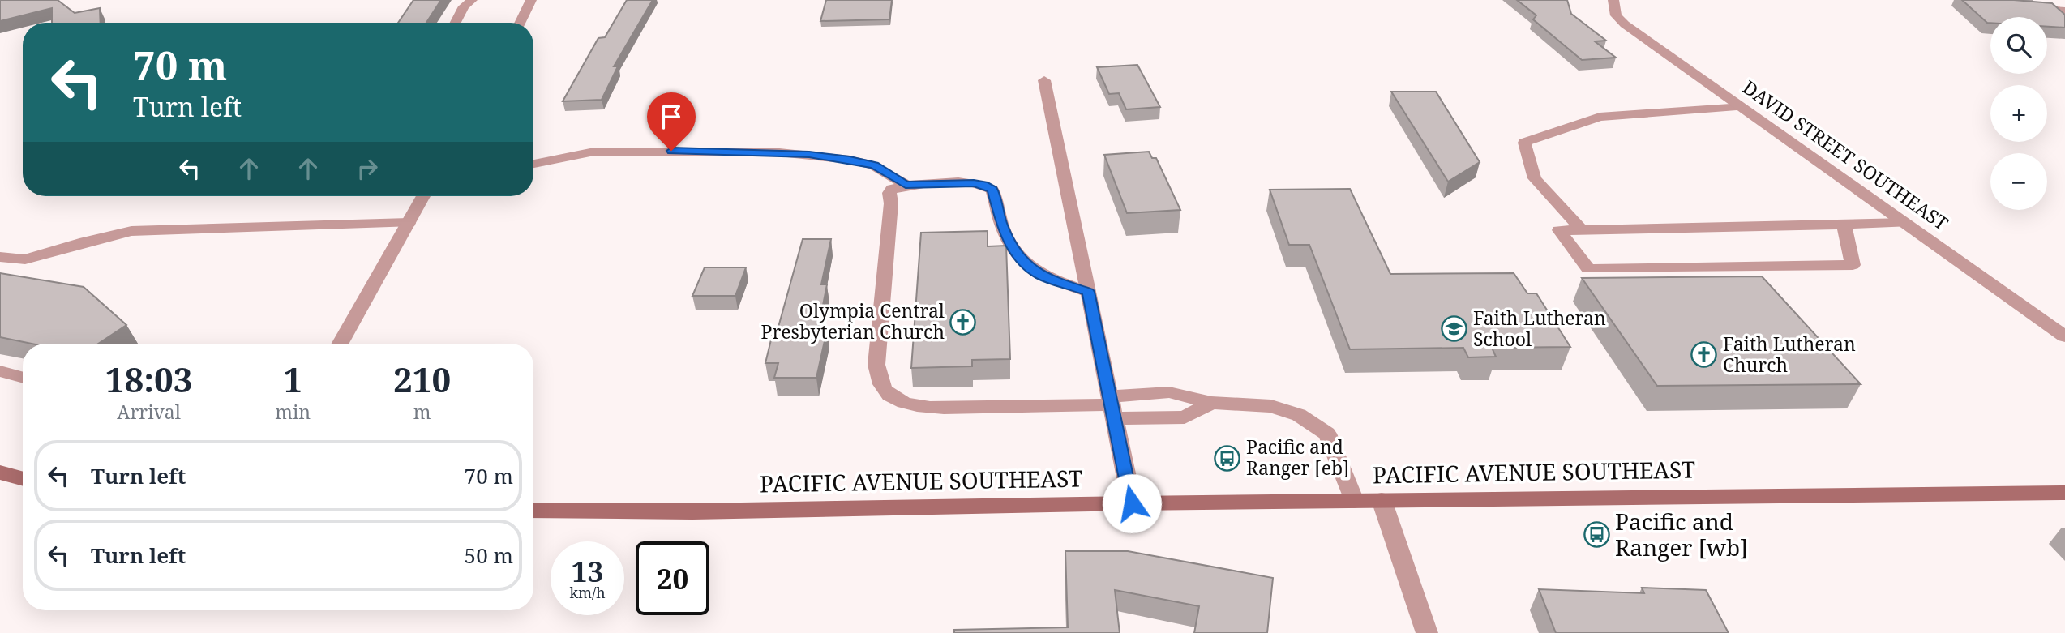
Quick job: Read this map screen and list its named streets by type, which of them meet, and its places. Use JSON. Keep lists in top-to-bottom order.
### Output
{
  "streets": {
    "main road": ["PACIFIC AVENUE SOUTHEAST"],
    "street": ["DAVID STREET SOUTHEAST"]
  },
  "places": {
    "church": ["Olympia Central Presbyterian Church", "Faith Lutheran Church"],
    "school or university": ["Faith Lutheran School"],
    "bus stop": ["Pacific and Ranger [eb]", "Pacific and Ranger [wb]"]
  },
  "page": {
    "map_buttons": ["+", "−"],
    "turn": ["70 m", "Turn left"],
    "eta": [
      "18:03",
      "Arrival",
      "1",
      "min",
      "210",
      "m"
    ],
    "list": [
      {
        "name": "Turn left",
        "value": "70 m"
      },
      {
        "name": "Turn left",
        "value": "50 m"
      }
    ],
    "speed": "13 km/h",
    "limit": "20"
  }
}
